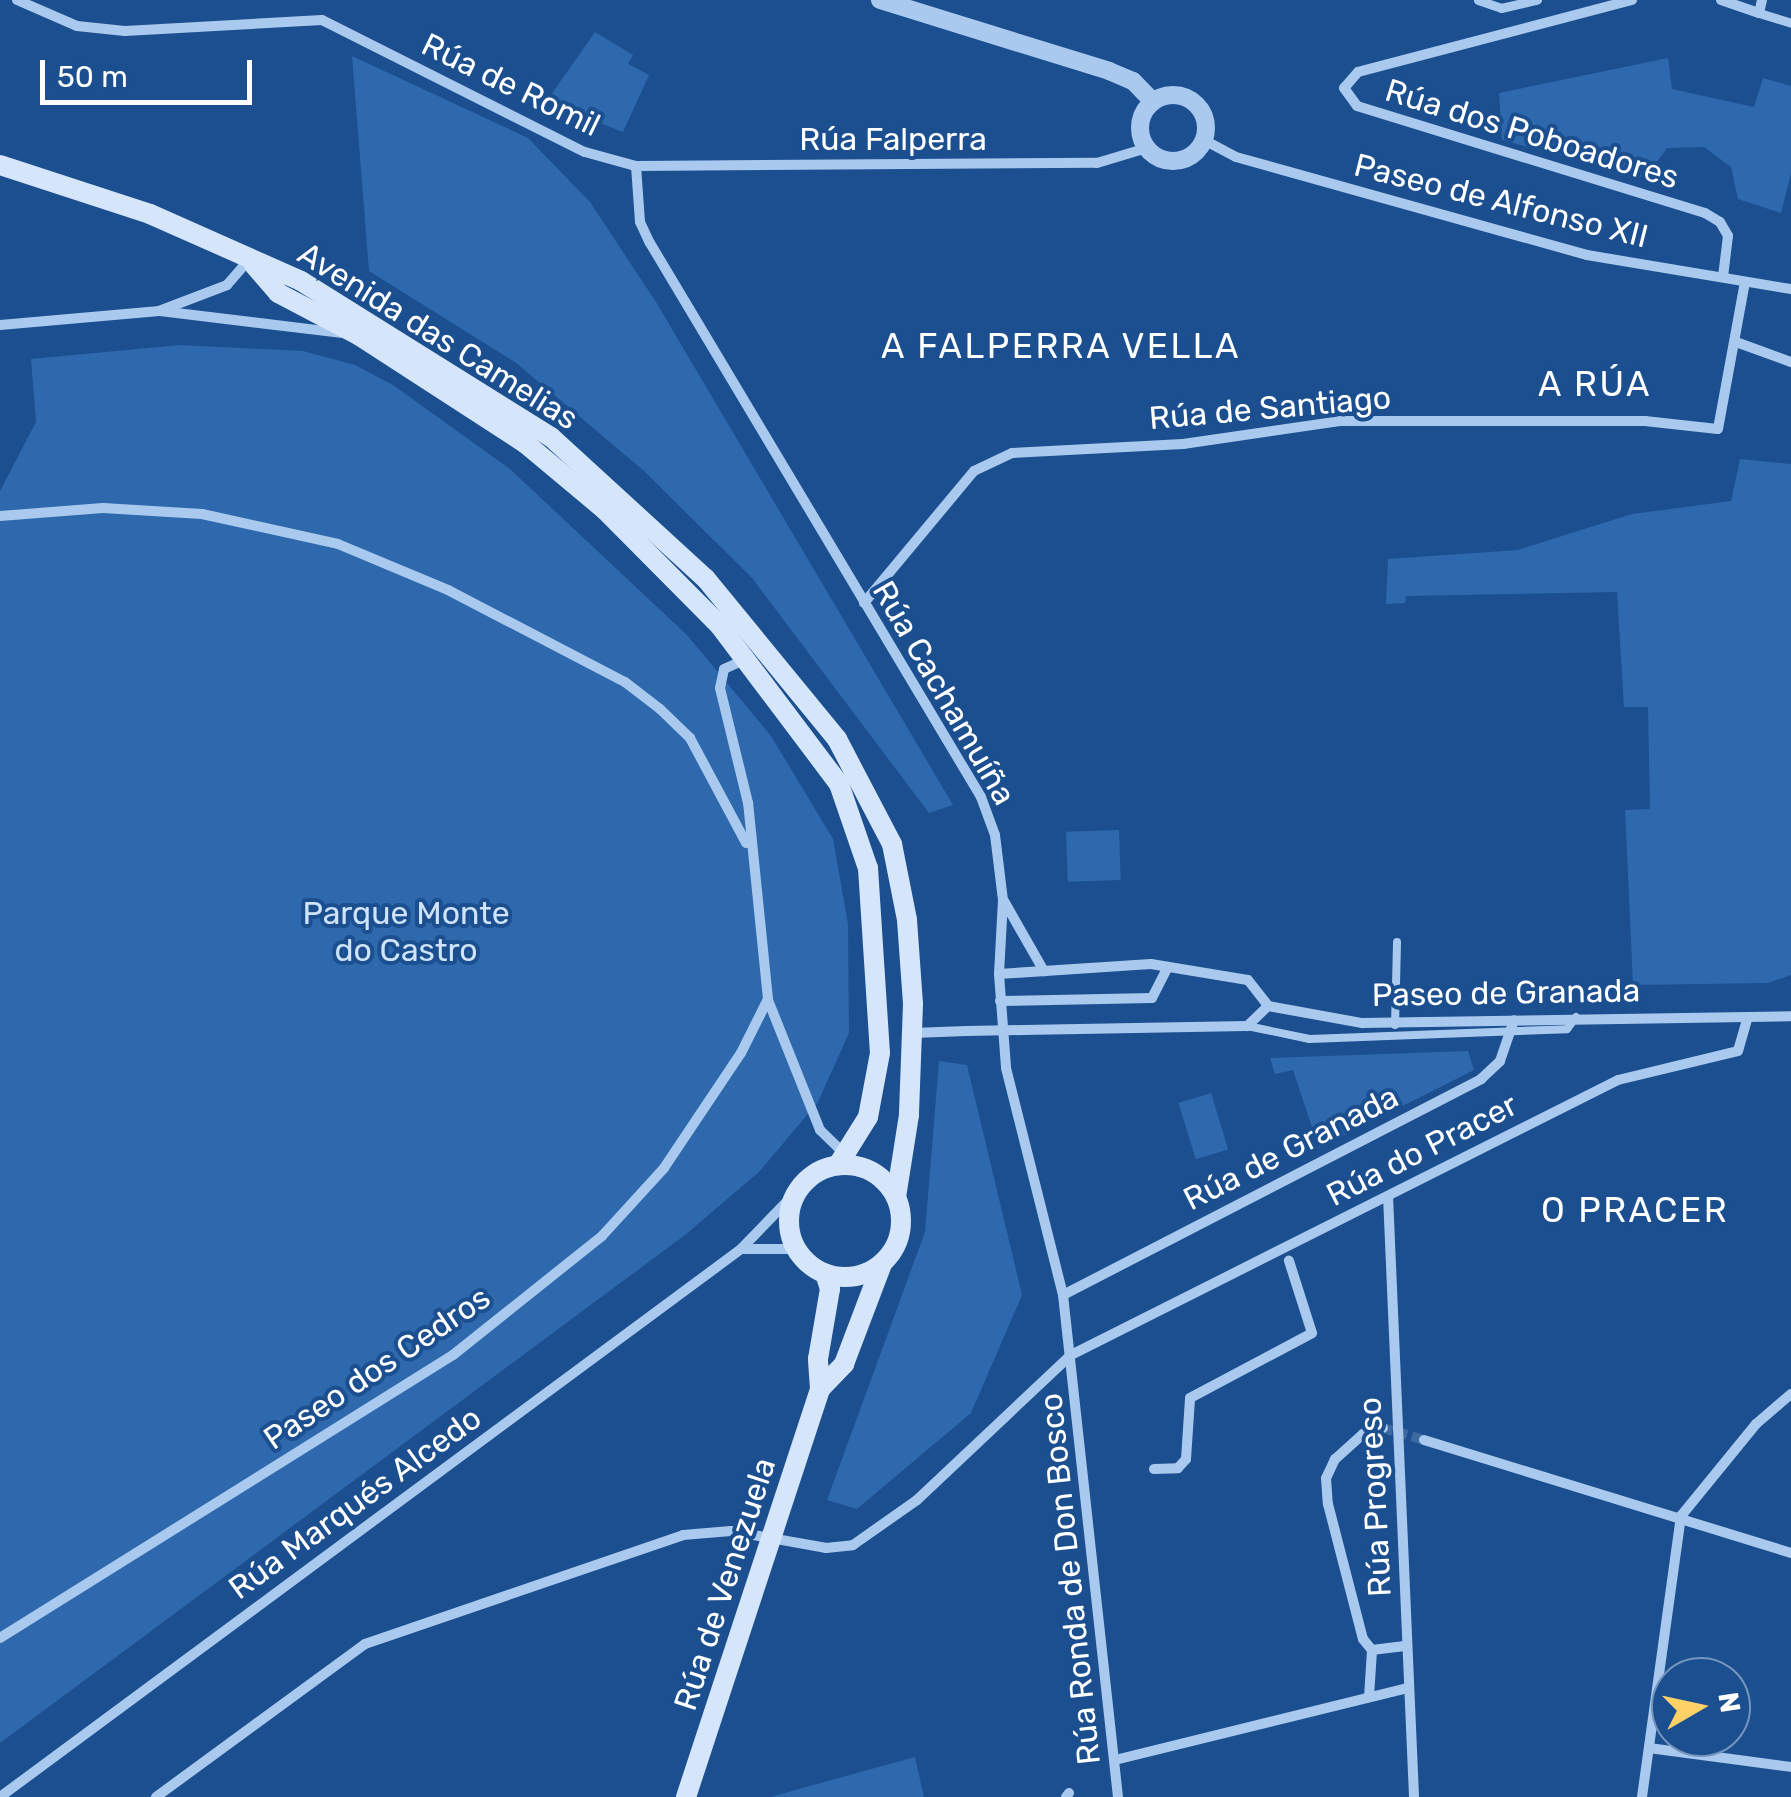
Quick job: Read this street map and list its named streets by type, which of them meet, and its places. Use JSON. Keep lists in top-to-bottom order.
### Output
{
  "streets": {
    "main road": ["Avenida das Camelias", "Rúa de Venezuela"],
    "street": [
      "Rúa de Romil",
      "Rúa dos Poboadores",
      "Rúa Falperra",
      "Paseo de Alfonso XII",
      "Rúa de Santiago",
      "Rúa Cachamuíña",
      "Paseo de Granada",
      "Rúa de Granada",
      "Rúa do Pracer",
      "Paseo dos Cedros",
      "Rúa Progreso",
      "Rúa Marqués Alcedo",
      "Rúa Ronda de Don Bosco"
    ]
  },
  "crossings": [
    ["Rúa de Romil", "Rúa Falperra"],
    ["Rúa de Romil", "Rúa Cachamuíña"],
    ["Rúa dos Poboadores", "Paseo de Alfonso XII"],
    ["Rúa Falperra", "Paseo de Alfonso XII"],
    ["Rúa Falperra", "Rúa Cachamuíña"],
    ["Avenida das Camelias", "Rúa Marqués Alcedo"],
    ["Avenida das Camelias", "Rúa de Venezuela"],
    ["Rúa de Santiago", "Rúa Cachamuíña"],
    ["Rúa Cachamuíña", "Rúa de Granada"],
    ["Rúa Cachamuíña", "Rúa do Pracer"],
    ["Rúa Cachamuíña", "Rúa Ronda de Don Bosco"],
    ["Paseo de Granada", "Rúa de Granada"],
    ["Paseo de Granada", "Rúa do Pracer"],
    ["Rúa do Pracer", "Rúa Progreso"],
    ["Rúa do Pracer", "Rúa Ronda de Don Bosco"],
    ["Rúa do Pracer", "Rúa de Venezuela"],
    ["Rúa Marqués Alcedo", "Rúa de Venezuela"]
  ],
  "districts": ["A FALPERRA VELLA", "A RÚA", "O PRACER"],
  "parks": ["Parque Monte do Castro"],
  "scale_bar": "50 m",
  "north": "right"
}
